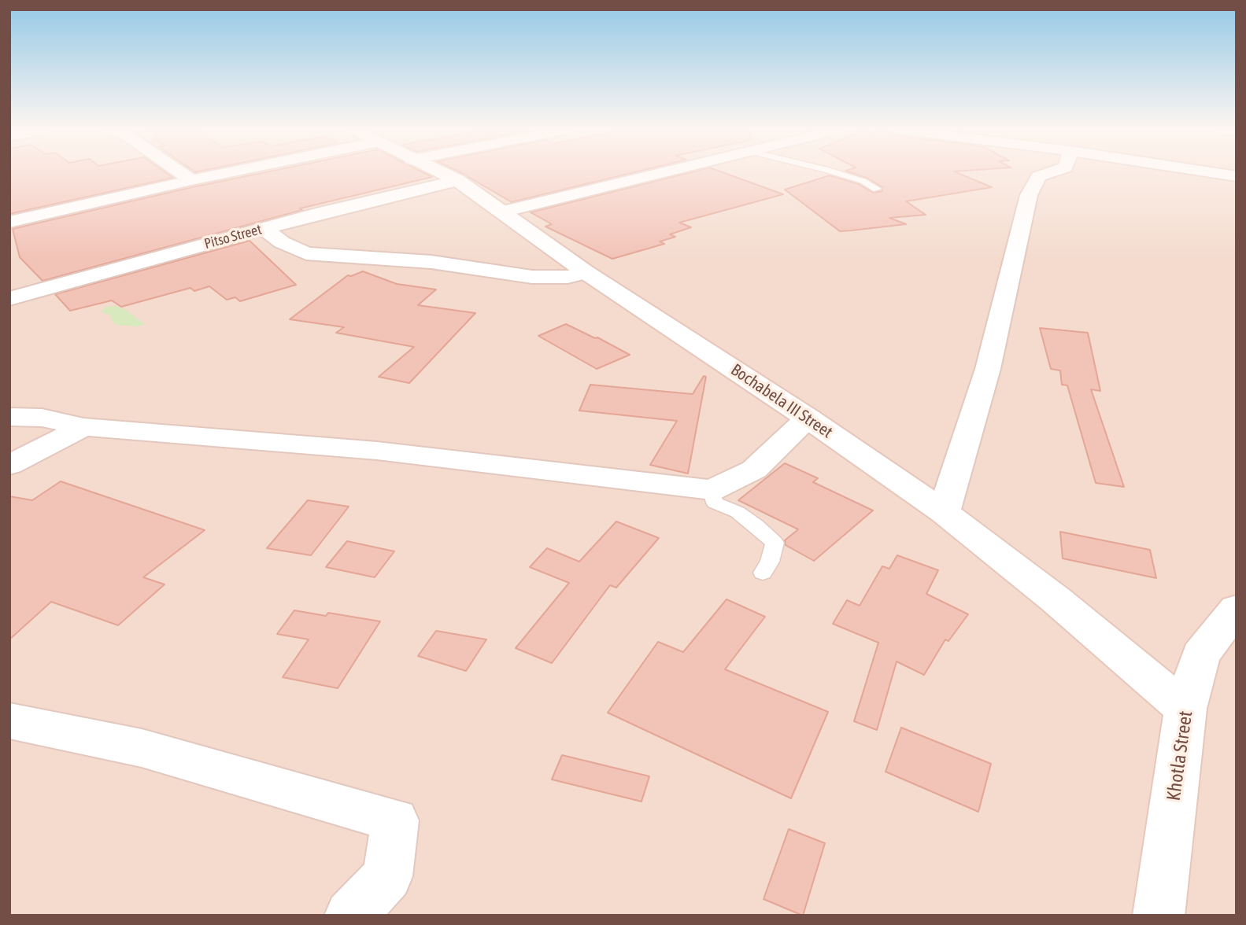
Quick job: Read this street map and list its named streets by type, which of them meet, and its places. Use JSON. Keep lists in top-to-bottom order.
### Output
{
  "streets": {
    "street": ["Pitso Street", "Bochabela III Street", "Khotla Street"]
  },
  "crossings": [
    ["Pitso Street", "Bochabela III Street"],
    ["Bochabela III Street", "Khotla Street"]
  ]
}
